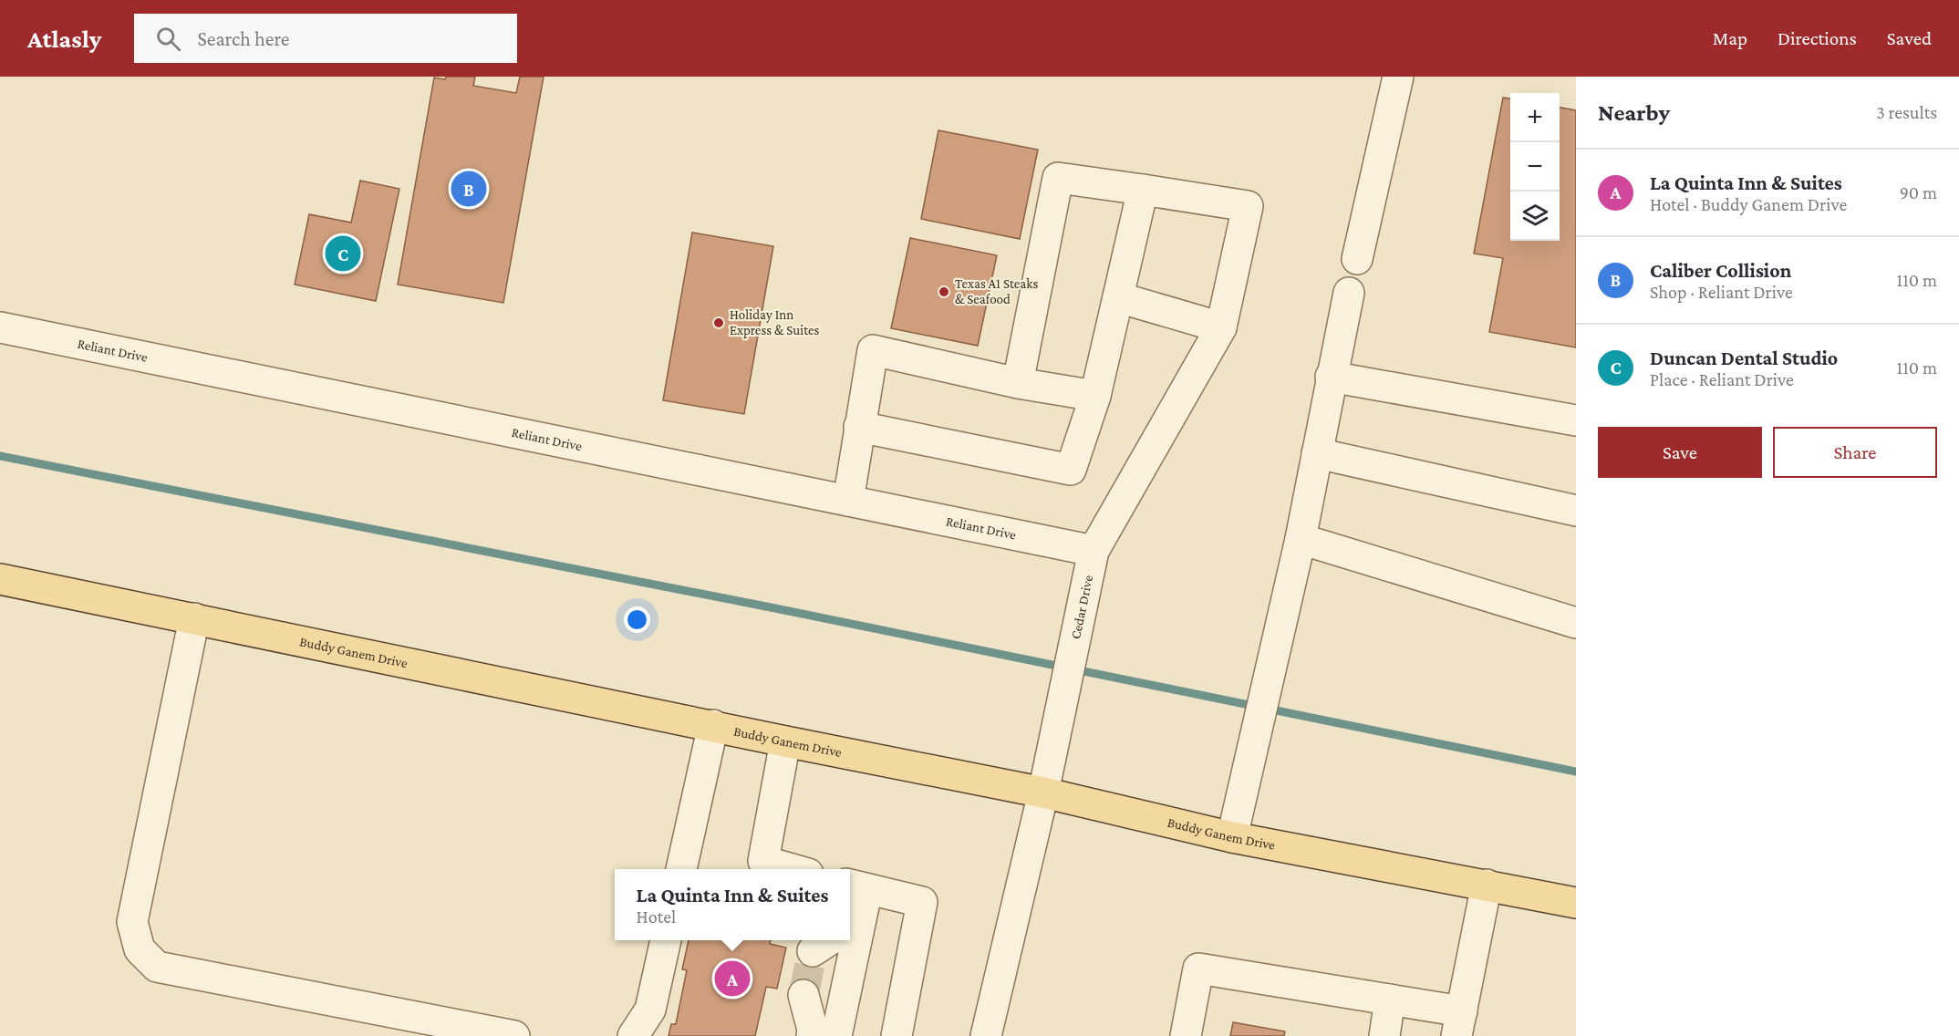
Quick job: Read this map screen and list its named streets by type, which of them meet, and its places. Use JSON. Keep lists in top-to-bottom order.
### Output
{
  "streets": {
    "main road": ["Buddy Ganem Drive"],
    "street": ["Reliant Drive", "Cedar Drive"]
  },
  "crossings": [
    ["Reliant Drive", "Cedar Drive"],
    ["Cedar Drive", "Buddy Ganem Drive"]
  ],
  "places": ["Texas A1 Steaks & Seafood", "Holiday Inn Express & Suites"],
  "page": {
    "header": "Atlasly",
    "search": "Search here",
    "nav": ["Map", "Directions", "Saved"],
    "heading": ["Nearby", "3 results"],
    "map_buttons": ["+", "−"],
    "list": [
      {
        "mark": "A",
        "name": "La Quinta Inn & Suites",
        "note": "Hotel · Buddy Ganem Drive",
        "value": "90 m"
      },
      {
        "mark": "B",
        "name": "Caliber Collision",
        "note": "Shop · Reliant Drive",
        "value": "110 m"
      },
      {
        "mark": "C",
        "name": "Duncan Dental Studio",
        "note": "Place · Reliant Drive",
        "value": "110 m"
      }
    ],
    "pins": ["B", "C", "A"],
    "buttons": ["Save", "Share"],
    "popup": ["La Quinta Inn & Suites", "Hotel"]
  }
}
